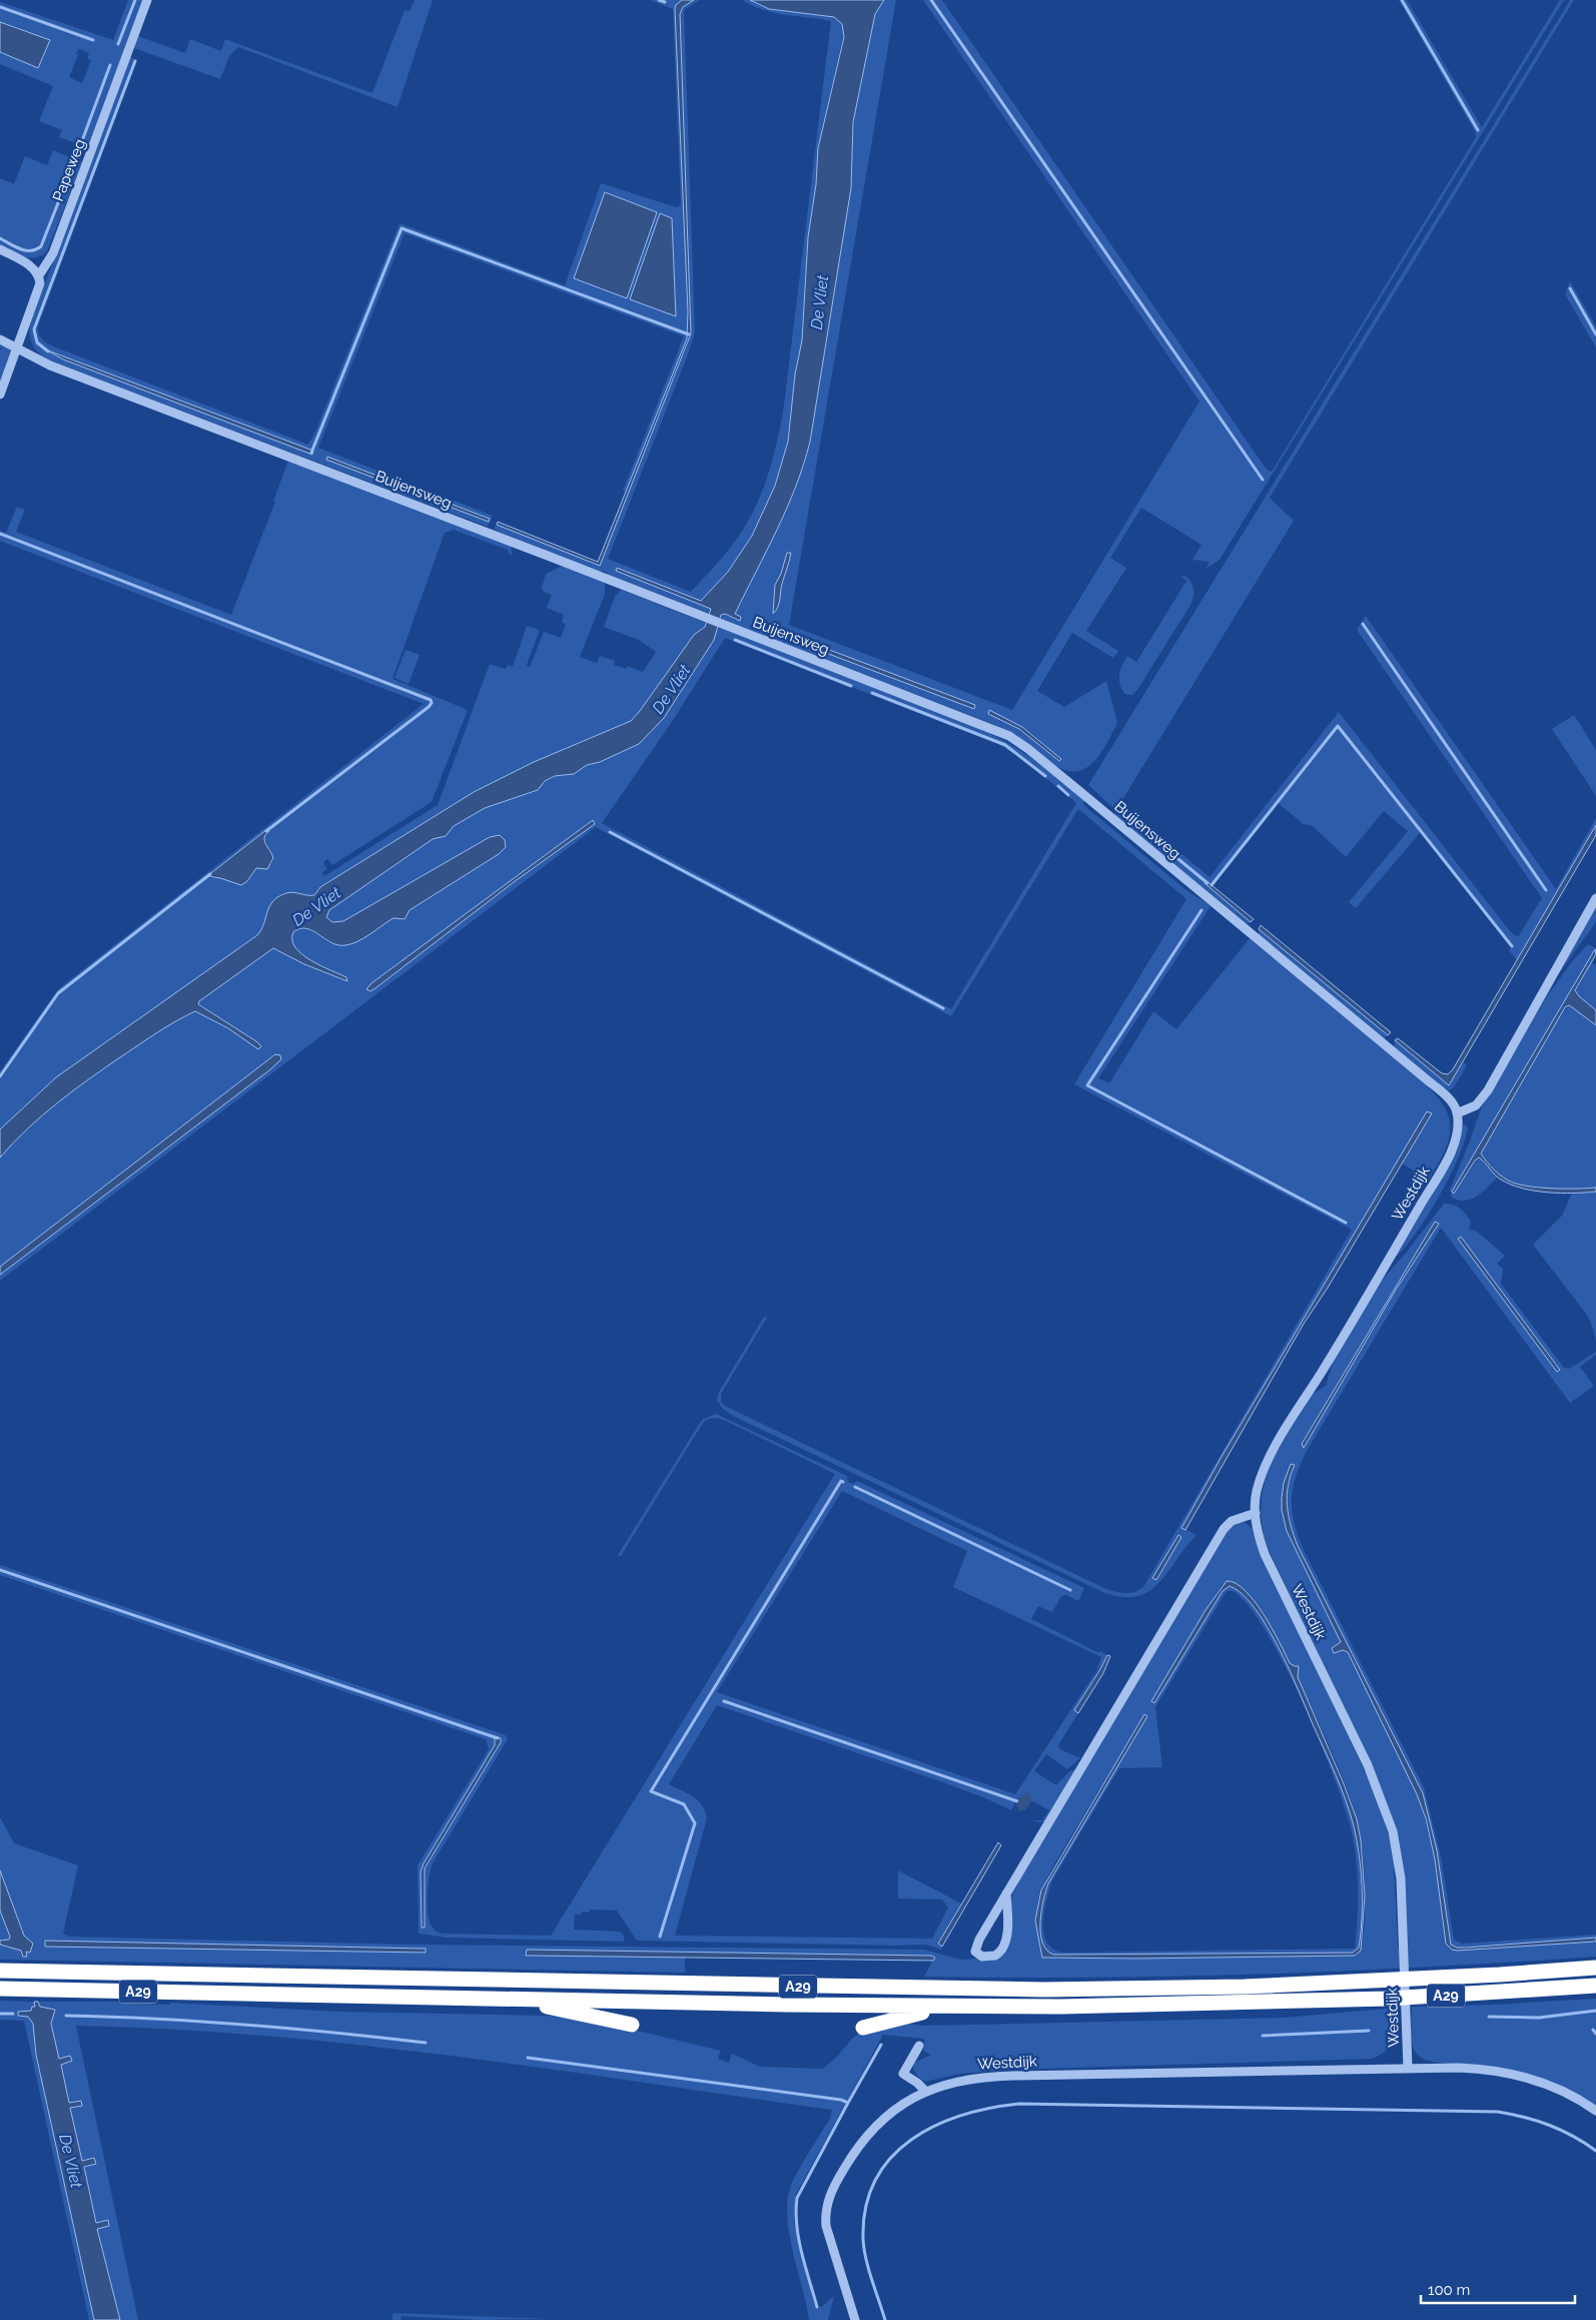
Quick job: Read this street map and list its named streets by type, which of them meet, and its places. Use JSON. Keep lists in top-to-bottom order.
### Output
{
  "streets": {
    "highway": ["A29"],
    "street": ["Papeweg", "Buijensweg", "Westdijk"]
  },
  "crossings": [
    ["Papeweg", "Buijensweg"],
    ["Buijensweg", "Westdijk"]
  ],
  "water": ["De Vliet"],
  "scale_bar": "100 m"
}
